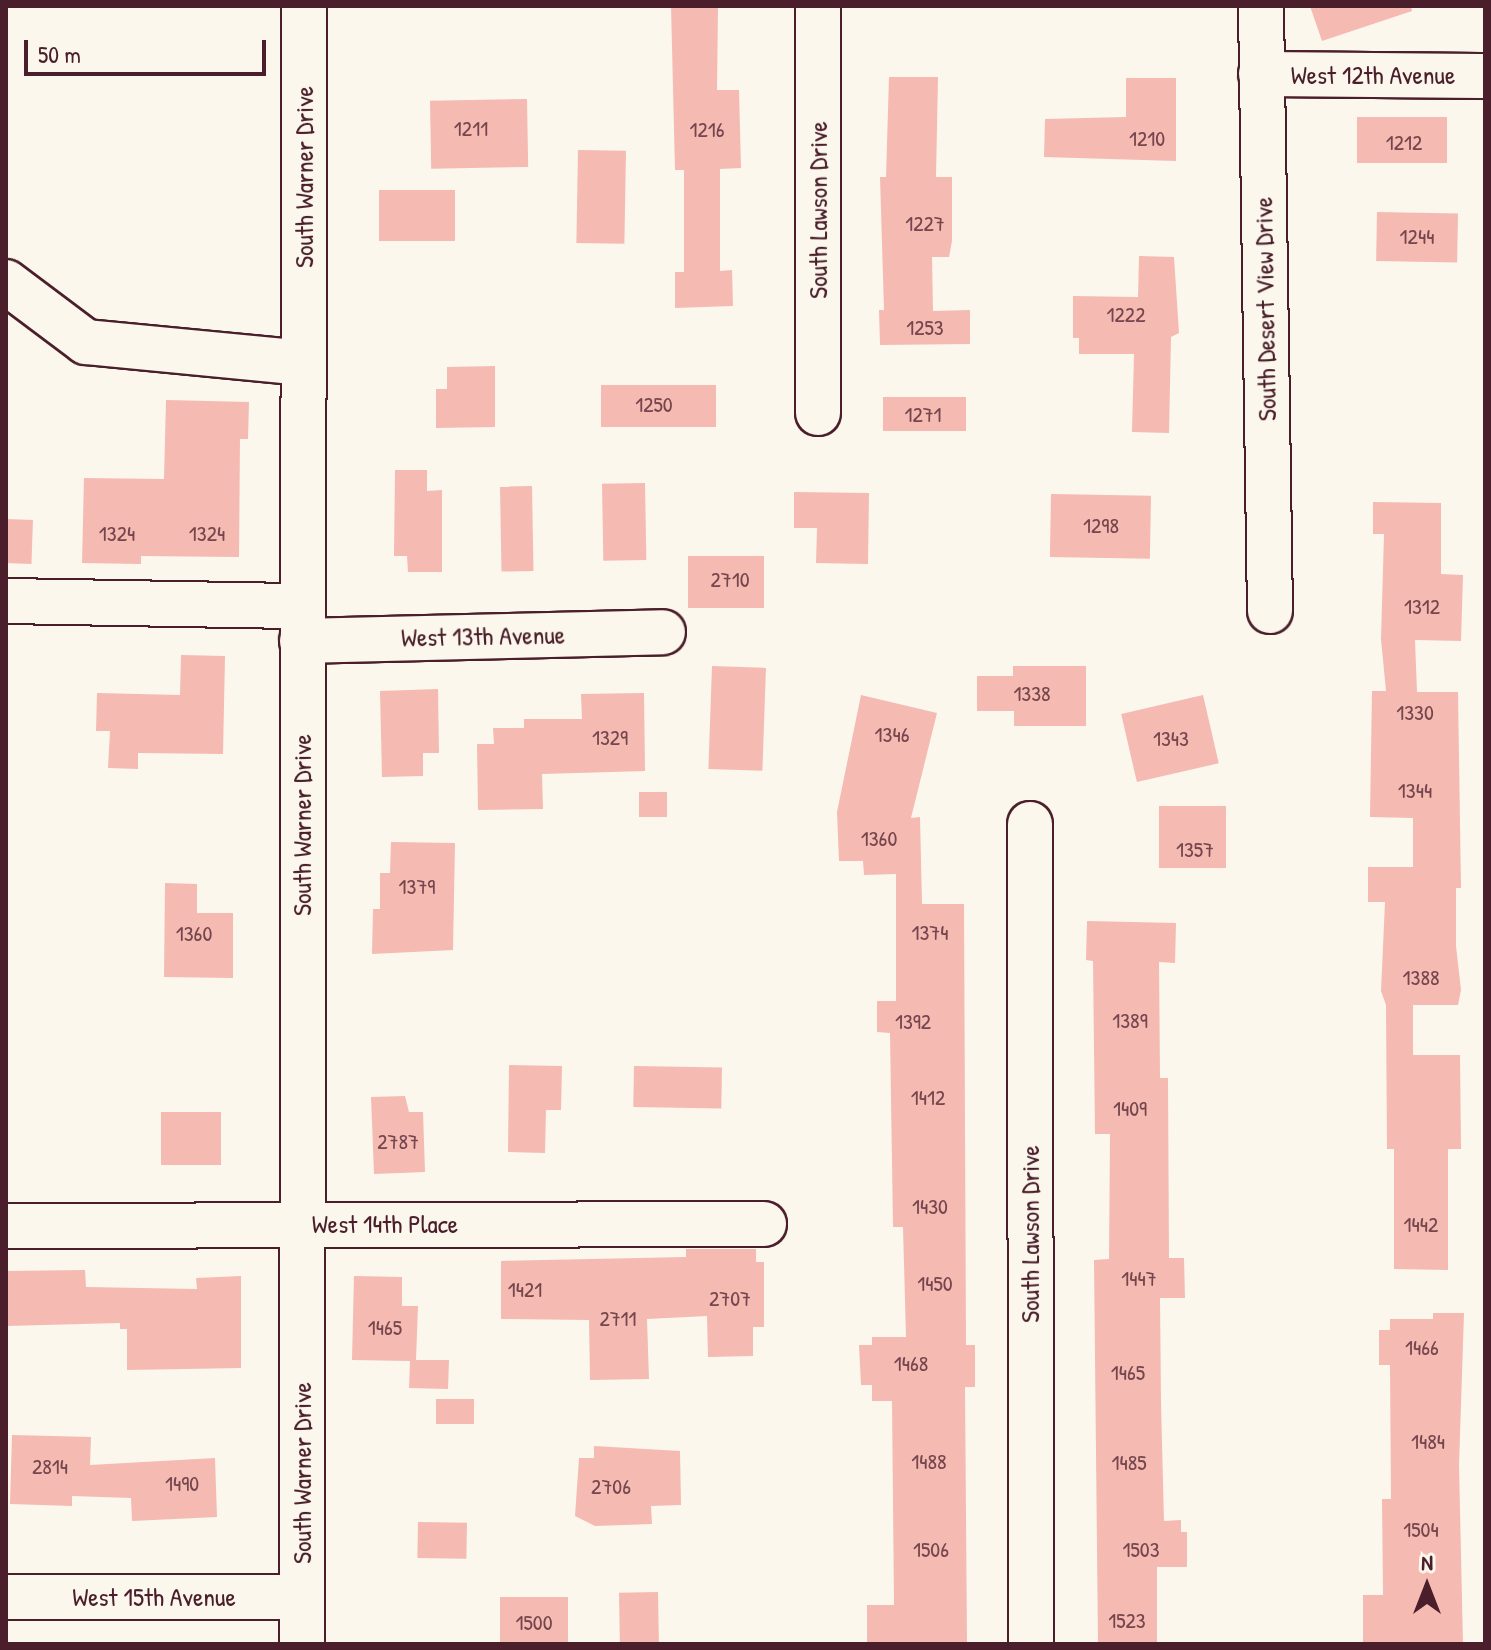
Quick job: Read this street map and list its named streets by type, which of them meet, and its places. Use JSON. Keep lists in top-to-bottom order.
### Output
{
  "streets": {
    "street": [
      "West 12th Avenue",
      "South Warner Drive",
      "South Lawson Drive",
      "South Desert View Drive",
      "West 13th Avenue",
      "West 14th Place",
      "West 15th Avenue"
    ]
  },
  "crossings": [
    ["West 12th Avenue", "South Desert View Drive"],
    ["South Warner Drive", "West 13th Avenue"],
    ["South Warner Drive", "West 14th Place"],
    ["South Warner Drive", "West 15th Avenue"]
  ],
  "house_numbers": [
    "1211",
    "1216",
    "1210",
    "1212",
    "1227",
    "1244",
    "1222",
    "1253",
    "1250",
    "1271",
    "1298",
    "1324",
    "1324",
    "2710",
    "1312",
    "1338",
    "1330",
    "1346",
    "1329",
    "1343",
    "1344",
    "1360",
    "1357",
    "1379",
    "1374",
    "1360",
    "1388",
    "1389",
    "1392",
    "1412",
    "1409",
    "2787",
    "1430",
    "1442",
    "1447",
    "1450",
    "1421",
    "2707",
    "2711",
    "1465",
    "1466",
    "1468",
    "1465",
    "1484",
    "1488",
    "1485",
    "2814",
    "1490",
    "2706",
    "1504",
    "1506",
    "1503",
    "1523",
    "1500"
  ],
  "scale_bar": "50 m",
  "north": "top"
}
